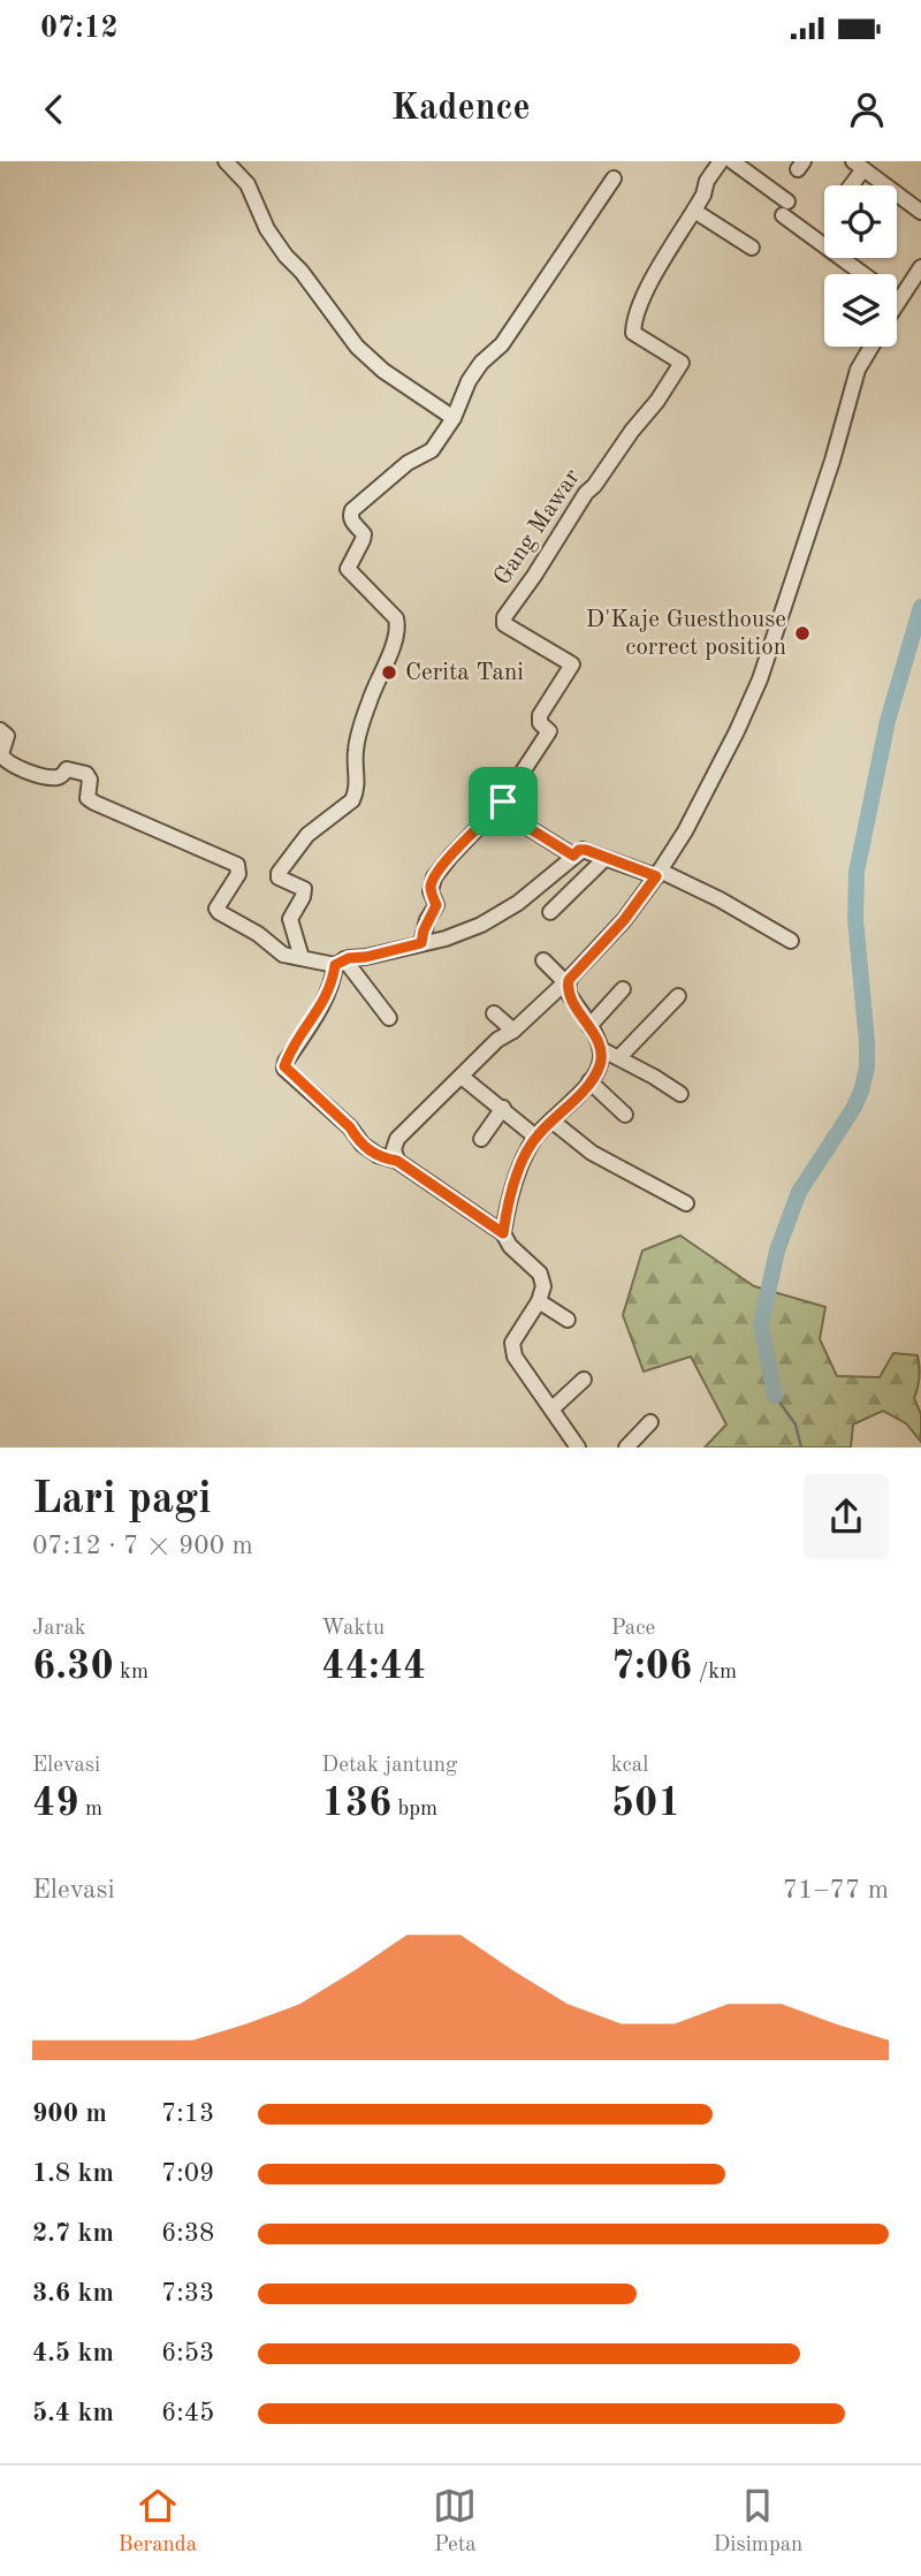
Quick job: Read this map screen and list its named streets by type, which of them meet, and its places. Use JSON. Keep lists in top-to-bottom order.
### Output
{
  "streets": {
    "street": ["Gang Mawar"]
  },
  "places": ["D'Kaje Guesthouse correct position", "Cerita Tani"],
  "page": {
    "status": "07:12",
    "header": "Kadence",
    "heading": ["Lari pagi", "07:12 · 7 × 900 m"],
    "stats": [
      ["Jarak", "6.30 km"],
      ["Waktu", "44:44"],
      ["Pace", "7:06 /km"],
      ["Elevasi", "49 m"],
      ["Detak jantung", "136 bpm"],
      ["kcal", "501"]
    ],
    "chart": ["Elevasi", "71–77 m"],
    "list": [
      {
        "name": "900 m",
        "note": "7:13"
      },
      {
        "name": "1.8 km",
        "note": "7:09"
      },
      {
        "name": "2.7 km",
        "note": "6:38"
      },
      {
        "name": "3.6 km",
        "note": "7:33"
      },
      {
        "name": "4.5 km",
        "note": "6:53"
      },
      {
        "name": "5.4 km",
        "note": "6:45"
      }
    ],
    "tabs": ["Beranda", "Peta", "Disimpan"]
  }
}
